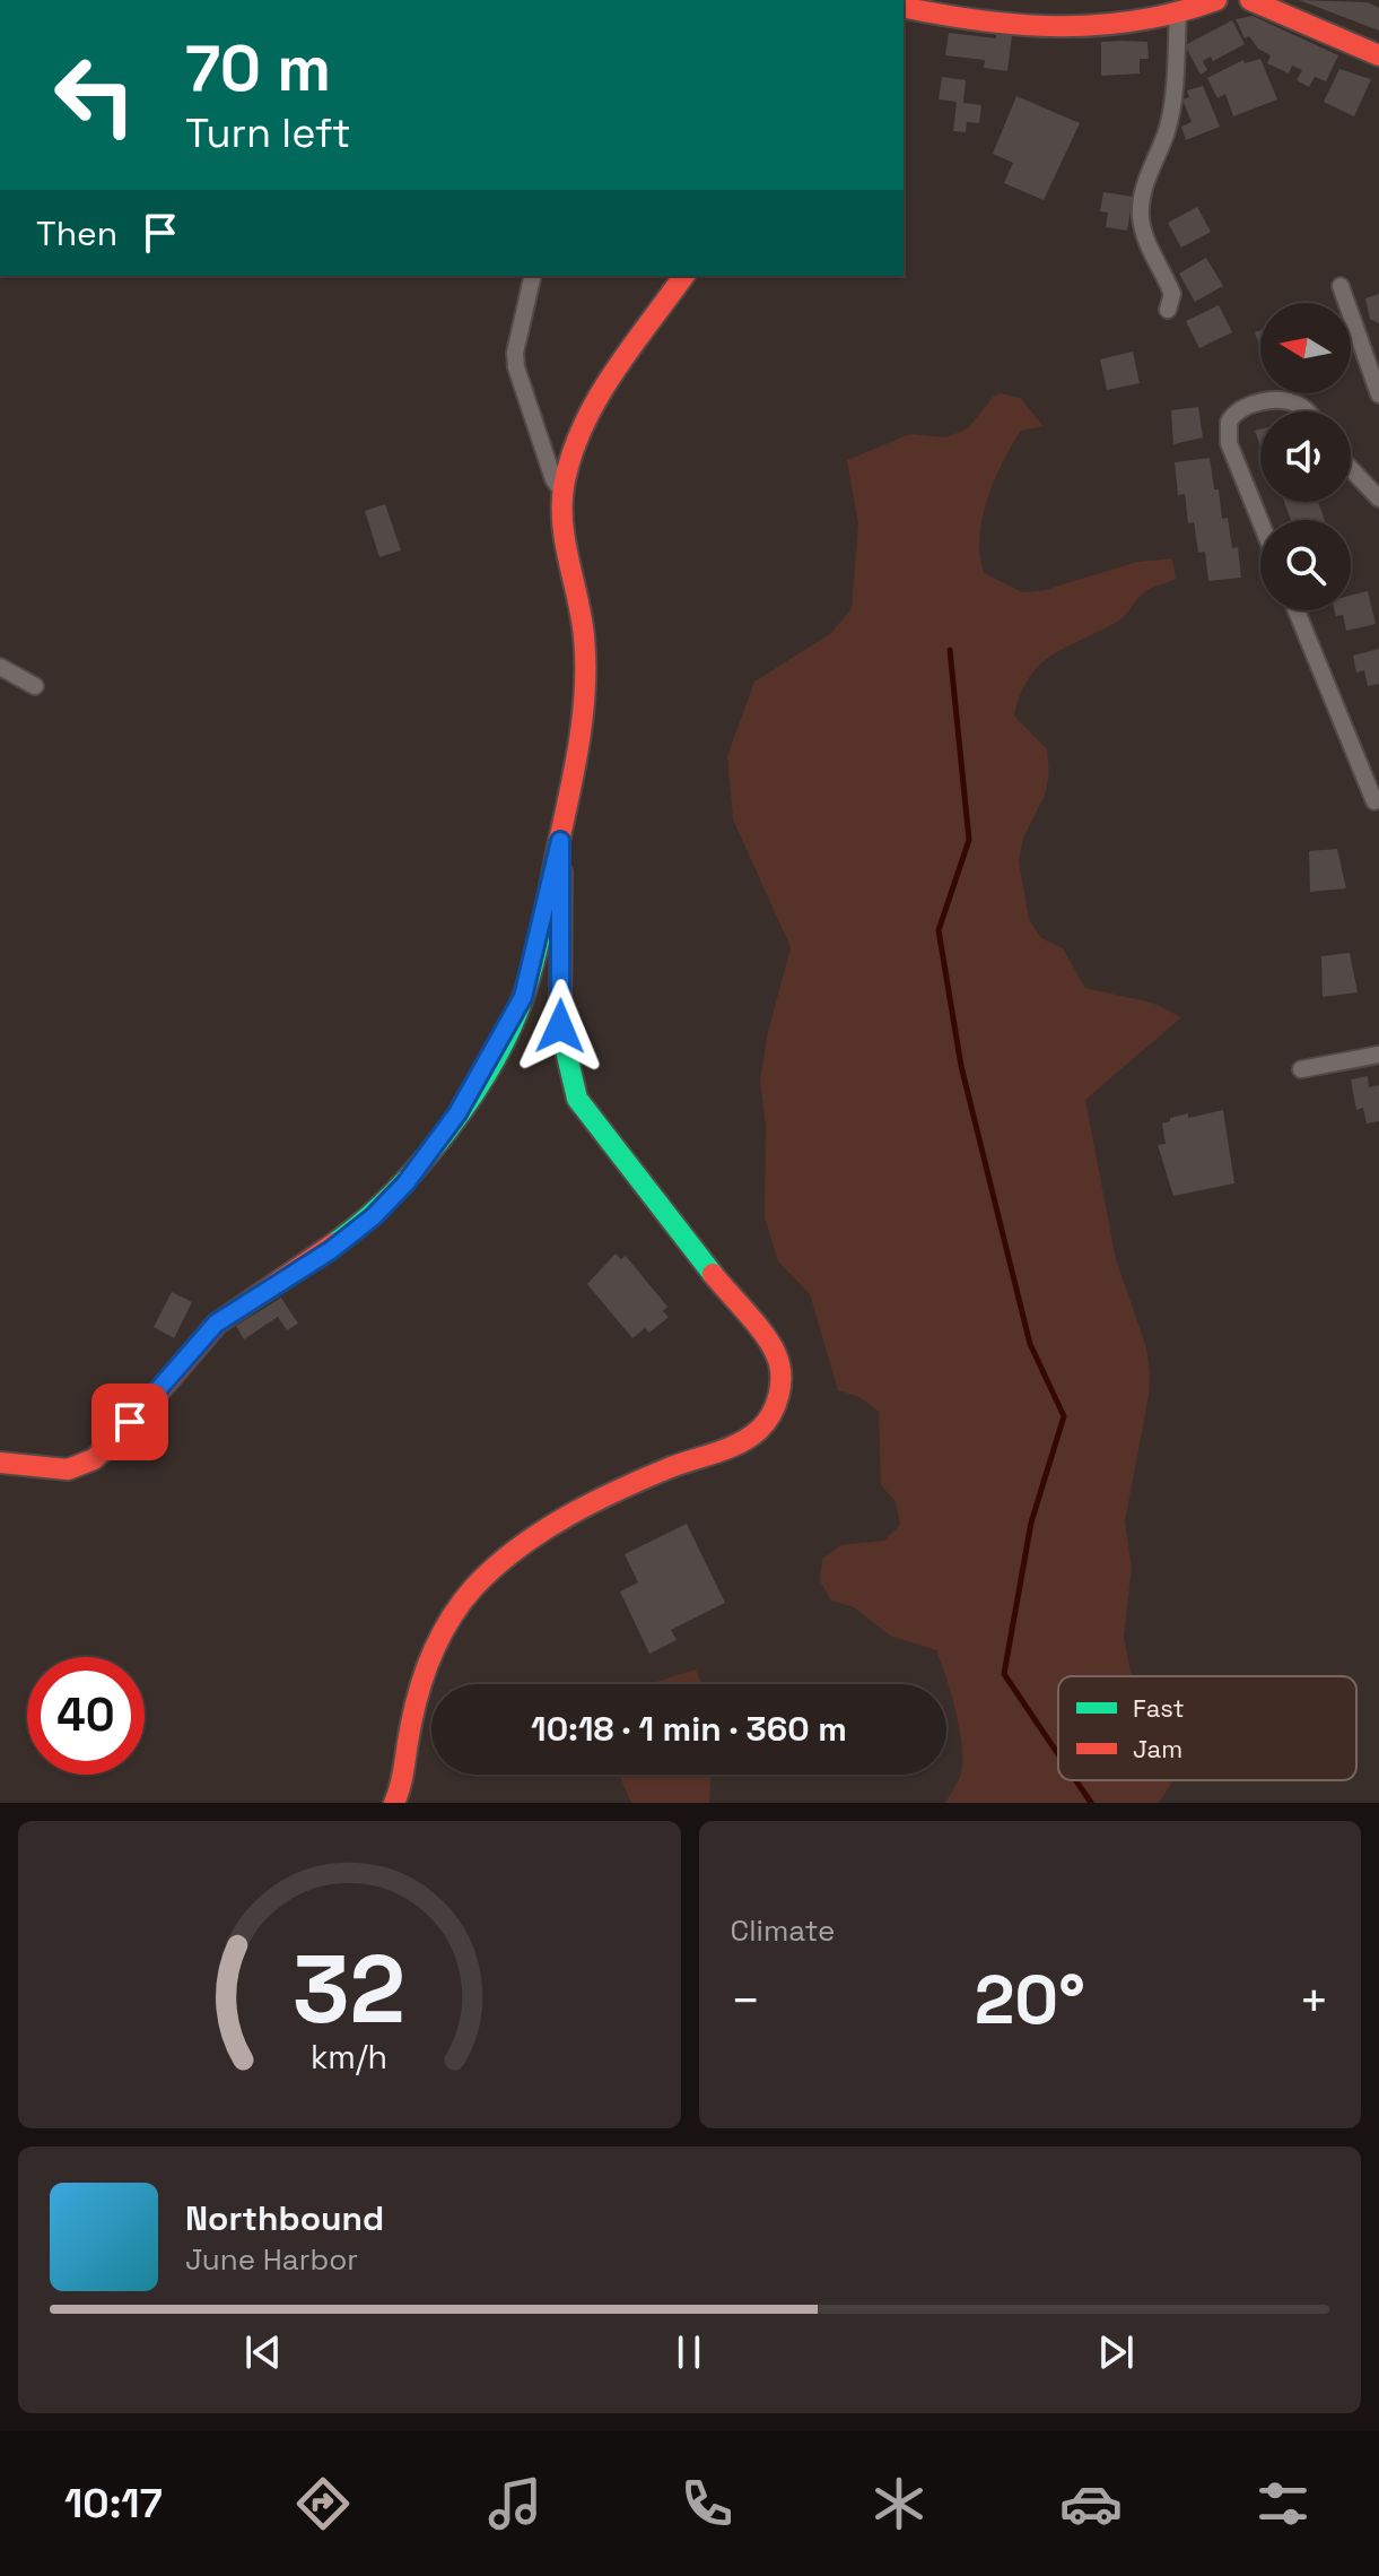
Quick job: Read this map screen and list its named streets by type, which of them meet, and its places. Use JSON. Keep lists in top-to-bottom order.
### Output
{
  "legend": ["Fast", "Jam"],
  "north": "left",
  "page": {
    "turn": ["70 m", "Turn left"],
    "then": "Then",
    "limit": "40",
    "trip": "10:18 · 1 min · 360 m",
    "tile": "Climate",
    "heat": ["−", "20°", "+"],
    "song": ["Northbound", "June Harbor"],
    "tabs": "10:17",
    "gauge": ["32", "km/h"]
  }
}
